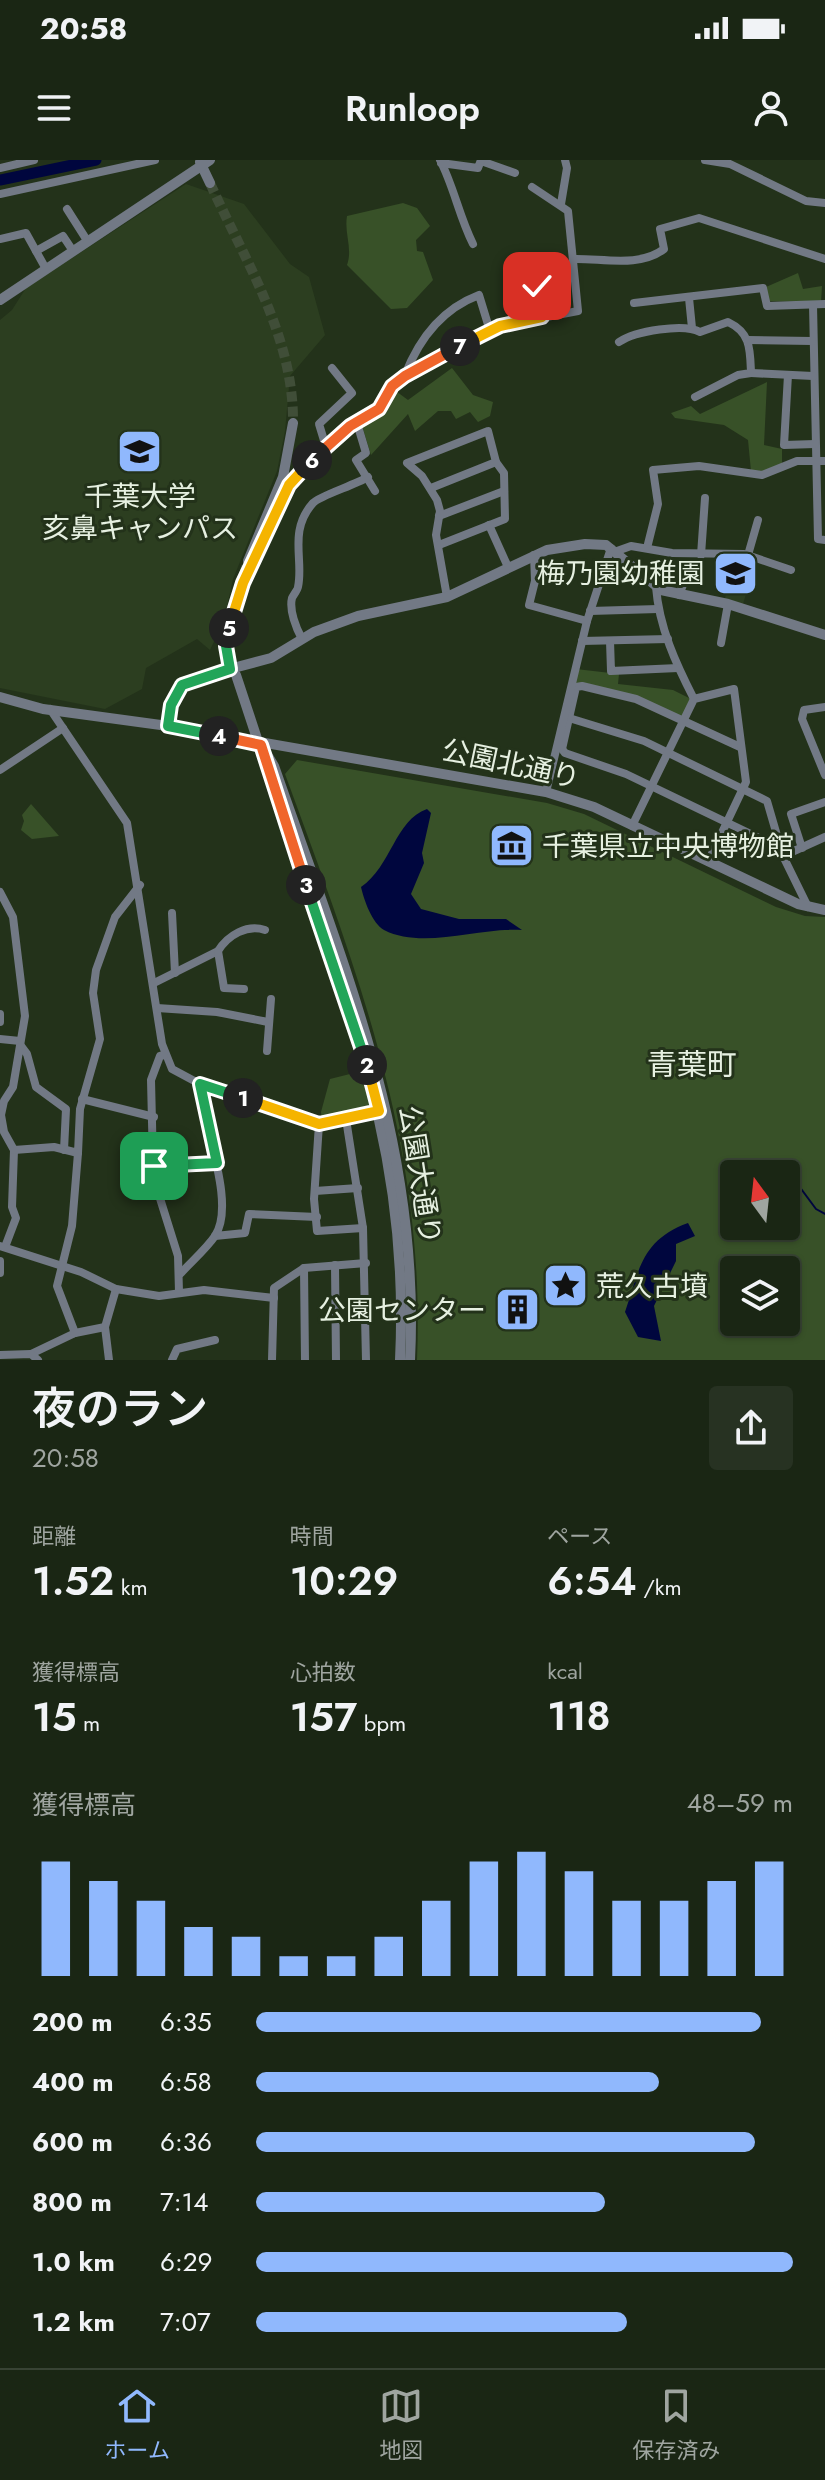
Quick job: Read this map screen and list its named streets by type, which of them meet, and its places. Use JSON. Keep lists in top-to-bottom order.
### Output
{
  "streets": {
    "street": ["公園北通り", "公園大通り"]
  },
  "crossings": [
    ["公園北通り", "公園大通り"]
  ],
  "districts": ["青葉町"],
  "places": {
    "school or university": ["千葉大学 亥鼻キャンパス", "梅乃園幼稚園"],
    "museum": ["千葉県立中央博物館"],
    "place": ["荒久古墳"],
    "building": ["公園センター"]
  },
  "north": "top",
  "page": {
    "status": "20:58",
    "header": "Runloop",
    "pins": [
      "7",
      "6",
      "5",
      "4",
      "3",
      "2",
      "1"
    ],
    "heading": ["夜のラン", "20:58"],
    "stats": [
      ["距離", "1.52 km"],
      ["時間", "10:29"],
      ["ペース", "6:54 /km"],
      ["獲得標高", "15 m"],
      ["心拍数", "157 bpm"],
      ["kcal", "118"]
    ],
    "chart": ["獲得標高", "48–59 m"],
    "list": [
      {
        "name": "200 m",
        "note": "6:35"
      },
      {
        "name": "400 m",
        "note": "6:58"
      },
      {
        "name": "600 m",
        "note": "6:36"
      },
      {
        "name": "800 m",
        "note": "7:14"
      },
      {
        "name": "1.0 km",
        "note": "6:29"
      },
      {
        "name": "1.2 km",
        "note": "7:07"
      }
    ],
    "tabs": ["ホーム", "地図", "保存済み"]
  }
}
